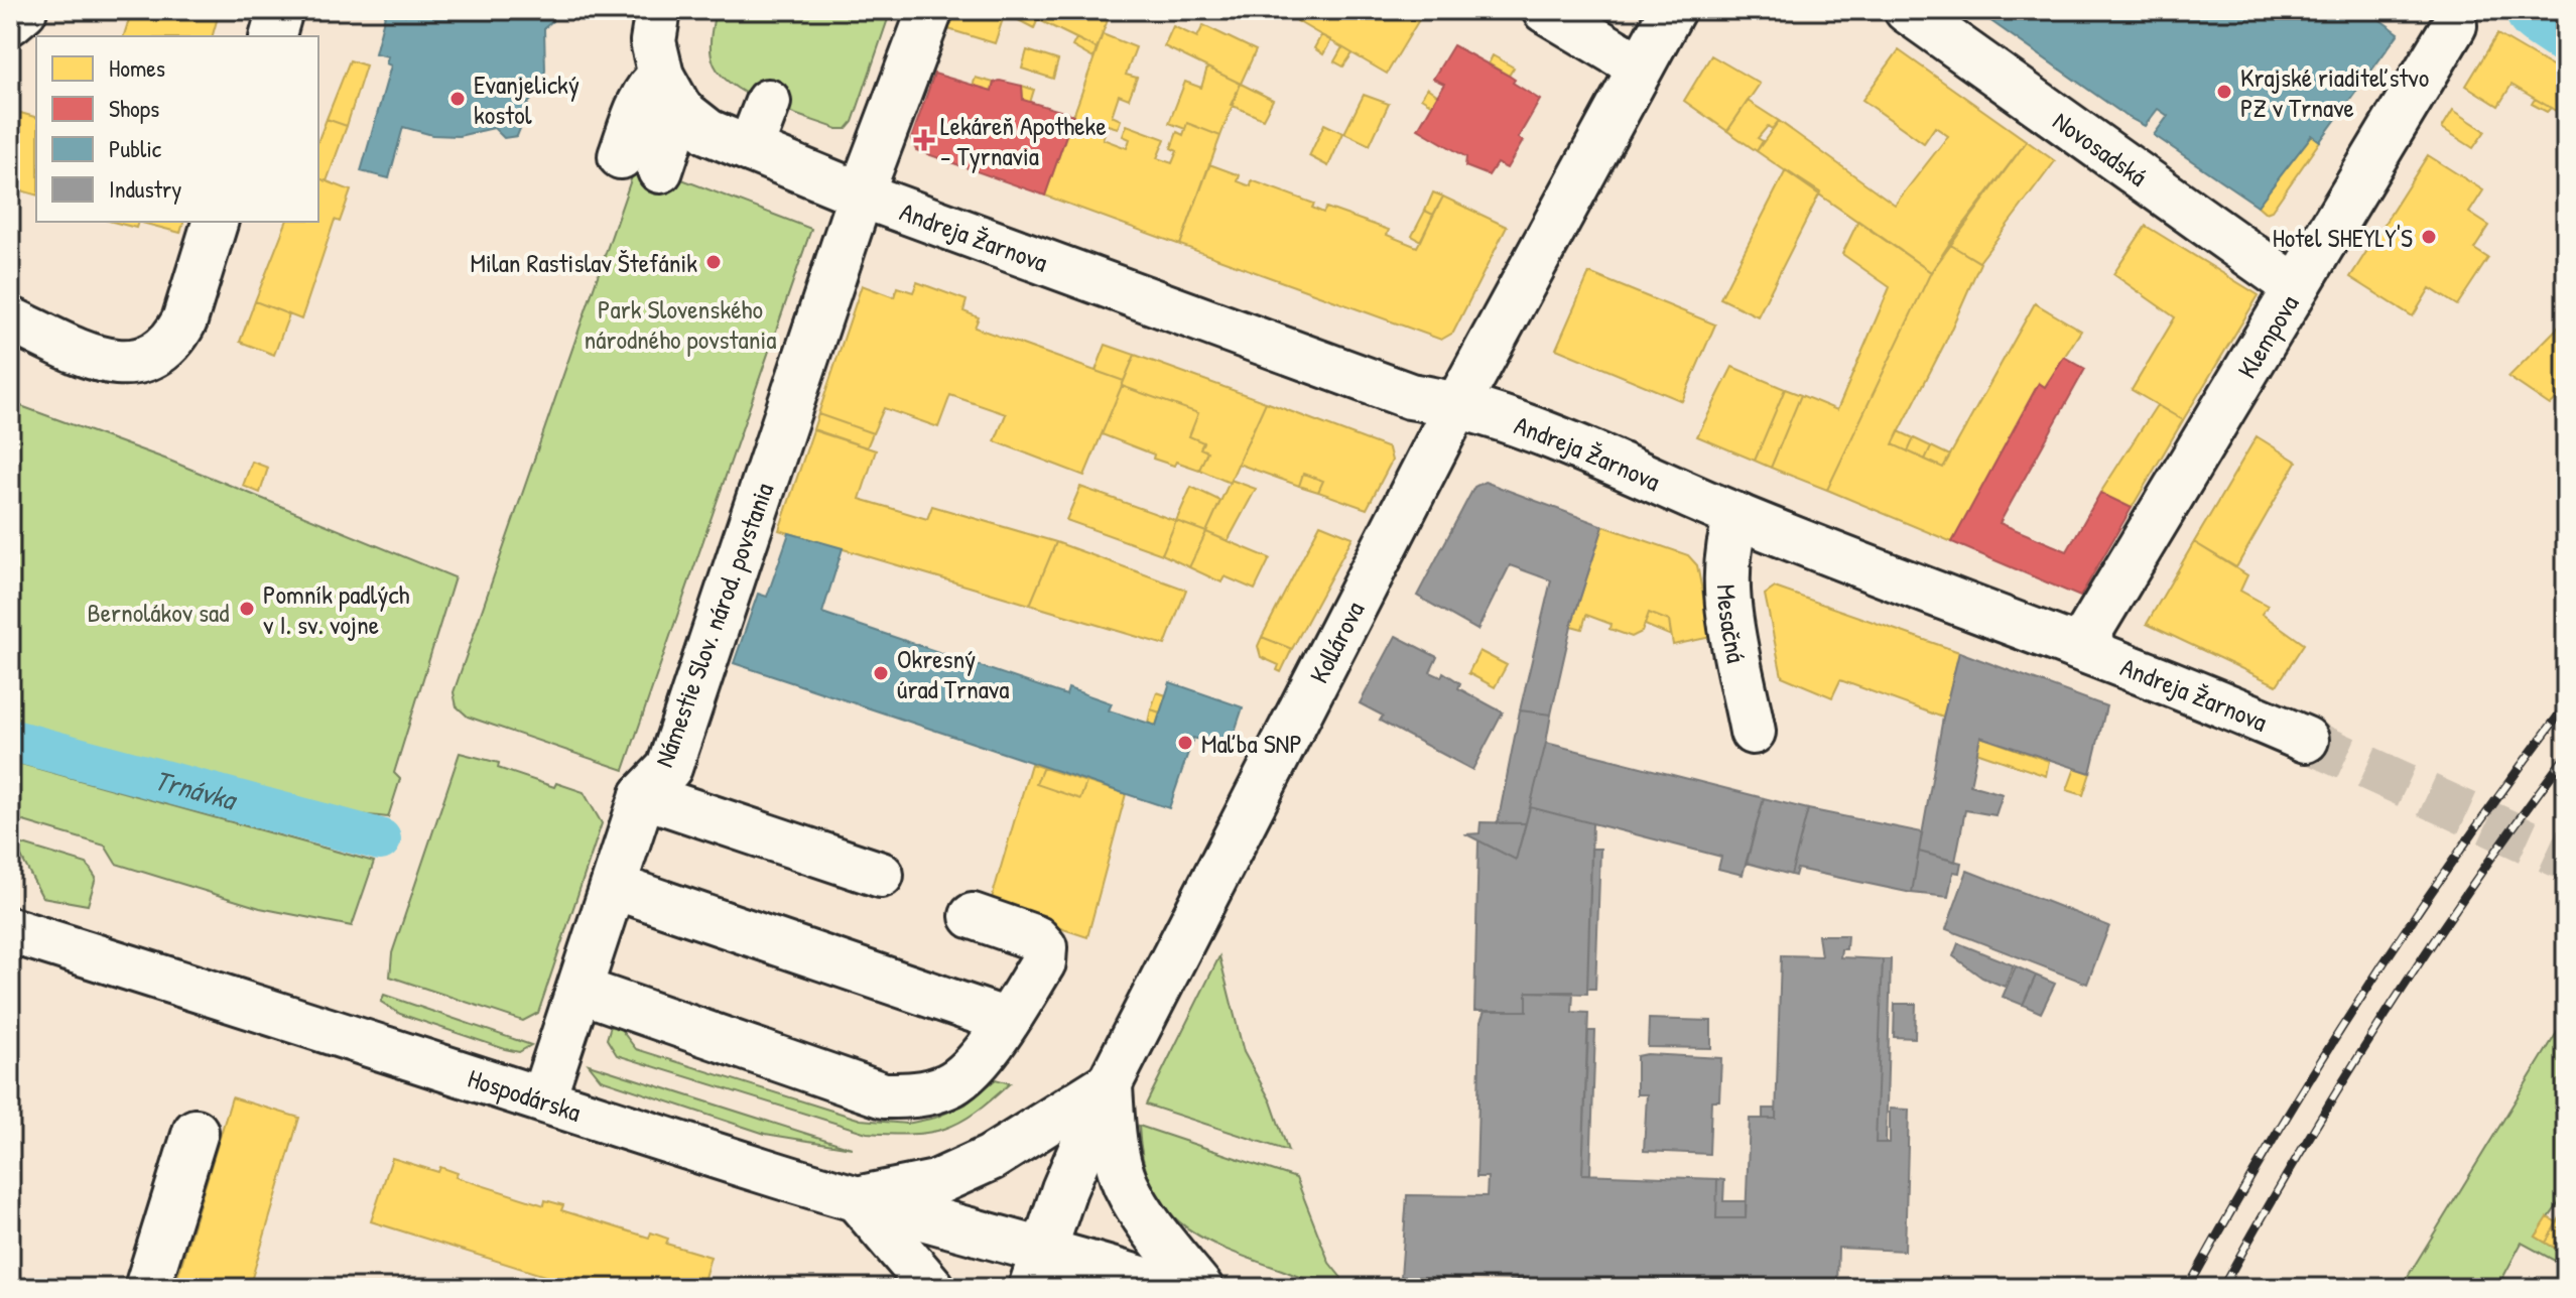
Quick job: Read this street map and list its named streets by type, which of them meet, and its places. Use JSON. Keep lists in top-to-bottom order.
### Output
{
  "streets": {
    "street": [
      "Novosadská",
      "Andreja Žarnova",
      "Klempova",
      "Mesačná",
      "Námestie Slov. národ. povstania",
      "Kollárova",
      "Hospodárska"
    ]
  },
  "crossings": [
    ["Novosadská", "Klempova"],
    ["Andreja Žarnova", "Klempova"],
    ["Andreja Žarnova", "Mesačná"],
    ["Andreja Žarnova", "Námestie Slov. národ. povstania"],
    ["Andreja Žarnova", "Kollárova"],
    ["Námestie Slov. národ. povstania", "Hospodárska"],
    ["Kollárova", "Hospodárska"]
  ],
  "water": ["Trnávka"],
  "parks": ["Park Slovenského národného povstania", "Bernolákov sad"],
  "places": {
    "other": [
      "Krajské riaditeľstvo PZ v Trnave",
      "Evanjelický kostol",
      "Hotel SHEYLY'S",
      "Milan Rastislav Štefánik",
      "Pomník padlých v I. sv. vojne",
      "Okresný úrad Trnava",
      "Maľba SNP"
    ],
    "health": ["Lekáreň Apotheke - Tyrnavia"]
  },
  "legend": [
    "Homes",
    "Shops",
    "Public",
    "Industry"
  ]
}
